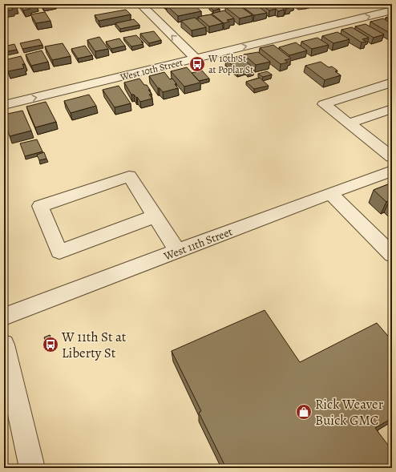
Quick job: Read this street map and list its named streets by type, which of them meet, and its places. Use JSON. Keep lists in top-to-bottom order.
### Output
{
  "streets": {
    "street": ["West 10th Street", "West 11th Street"]
  },
  "places": {
    "bus stop": ["W 10th St at Poplar St", "W 11th St at Liberty St"],
    "shop": ["Rick Weaver Buick GMC"]
  }
}
